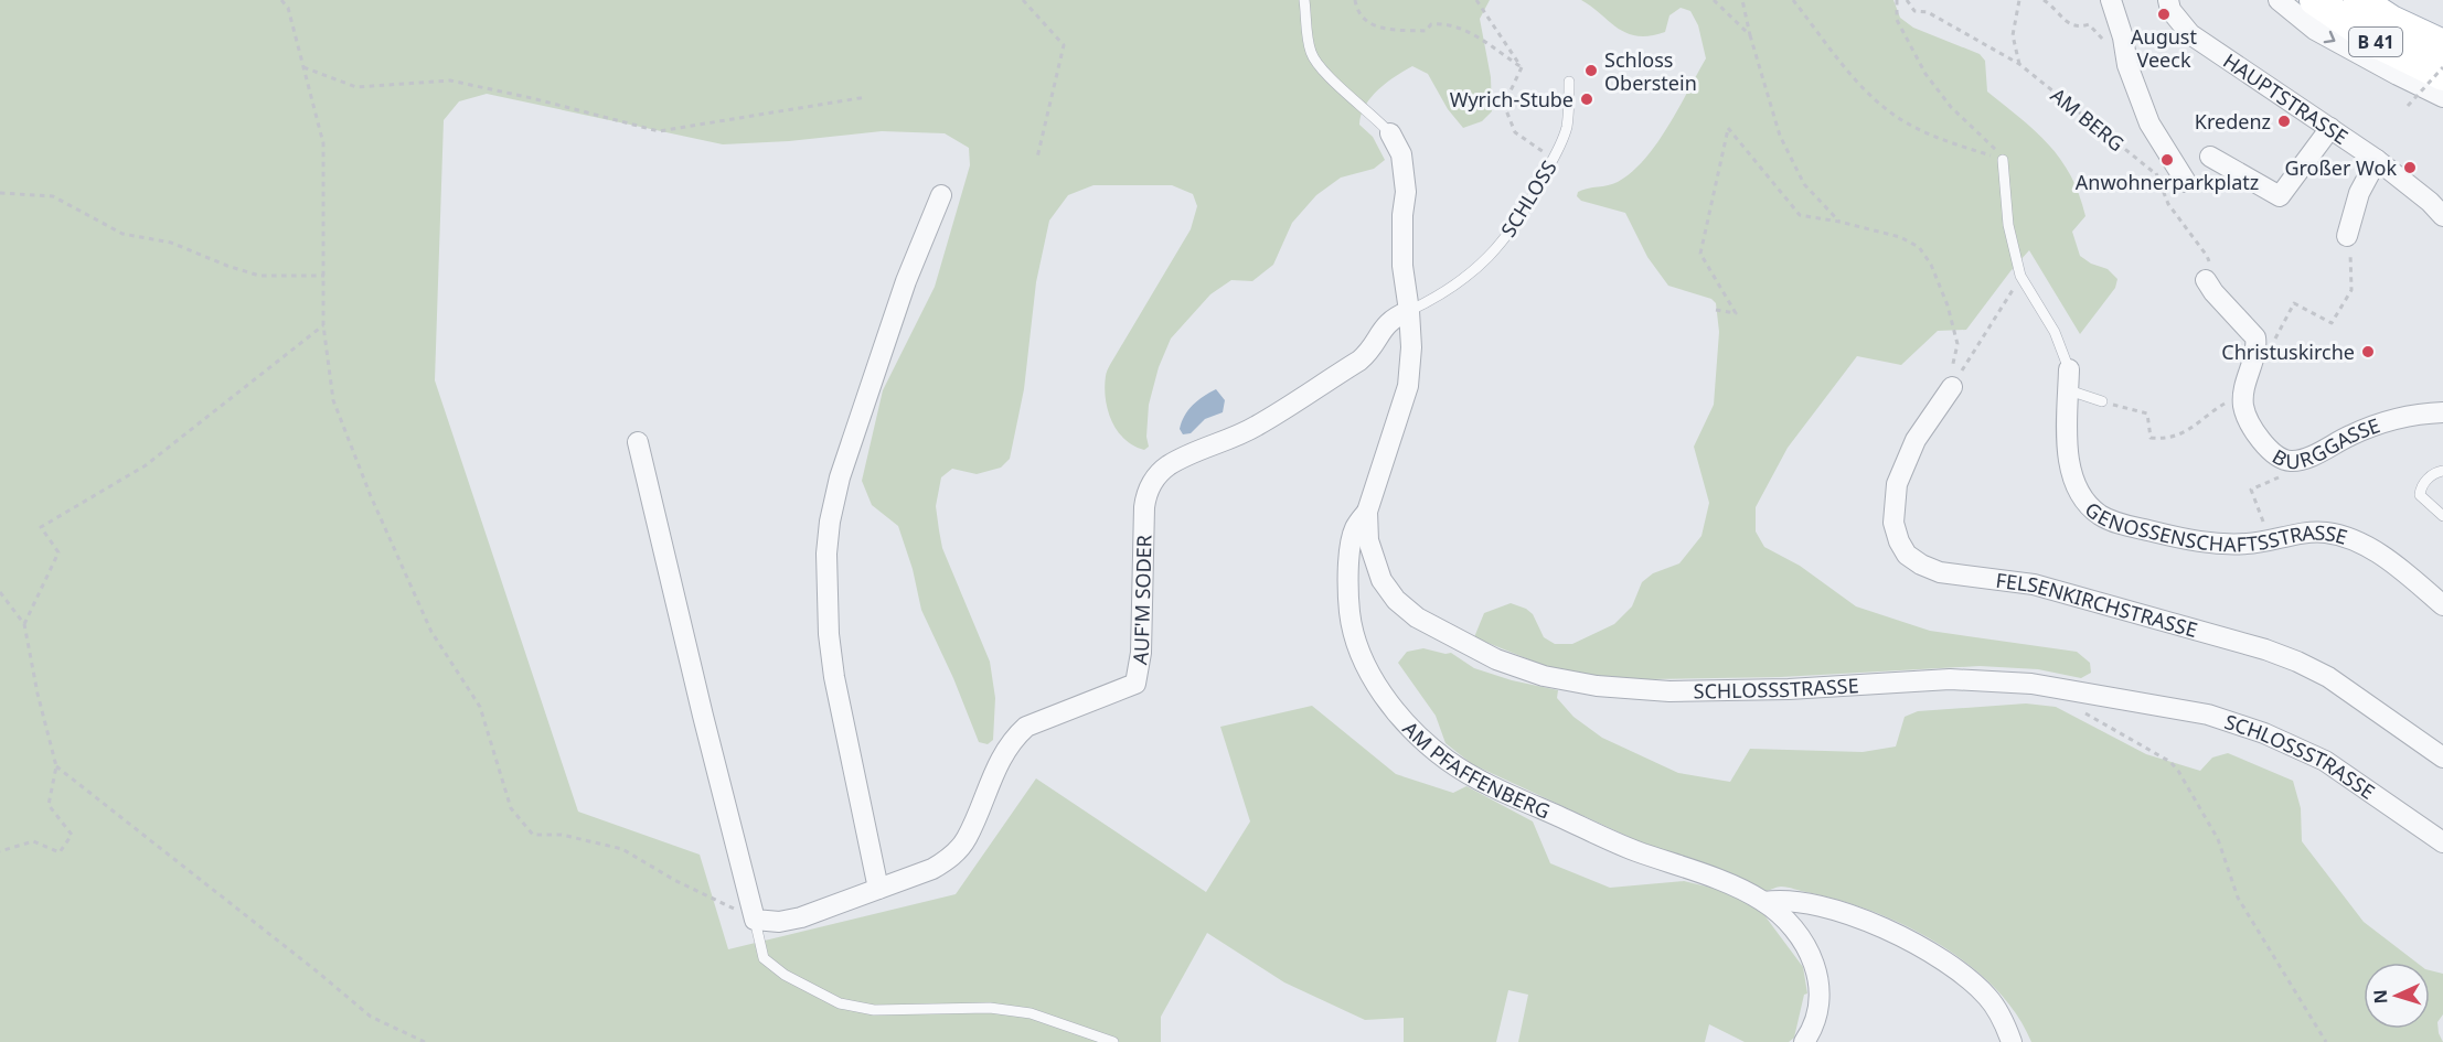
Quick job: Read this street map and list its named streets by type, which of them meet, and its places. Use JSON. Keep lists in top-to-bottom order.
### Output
{
  "streets": {
    "main road": ["B 41"],
    "street": [
      "HAUPTSTRASSE",
      "BURGGASSE",
      "GENOSSENSCHAFTSSTRASSE",
      "AUF'M SODER",
      "FELSENKIRCHSTRASSE",
      "SCHLOSSSTRASSE",
      "AM PFAFFENBERG"
    ],
    "lane": ["SCHLOSS"],
    "path": ["AM BERG"]
  },
  "crossings": [
    ["SCHLOSS", "AUF'M SODER"],
    ["SCHLOSS", "SCHLOSSSTRASSE"],
    ["AUF'M SODER", "SCHLOSSSTRASSE"],
    ["SCHLOSSSTRASSE", "AM PFAFFENBERG"]
  ],
  "places": [
    "August Veeck",
    "Schloss Oberstein",
    "Wyrich-Stube",
    "Kredenz",
    "Anwohnerparkplatz",
    "Großer Wok",
    "Christuskirche"
  ],
  "north": "left"
}
